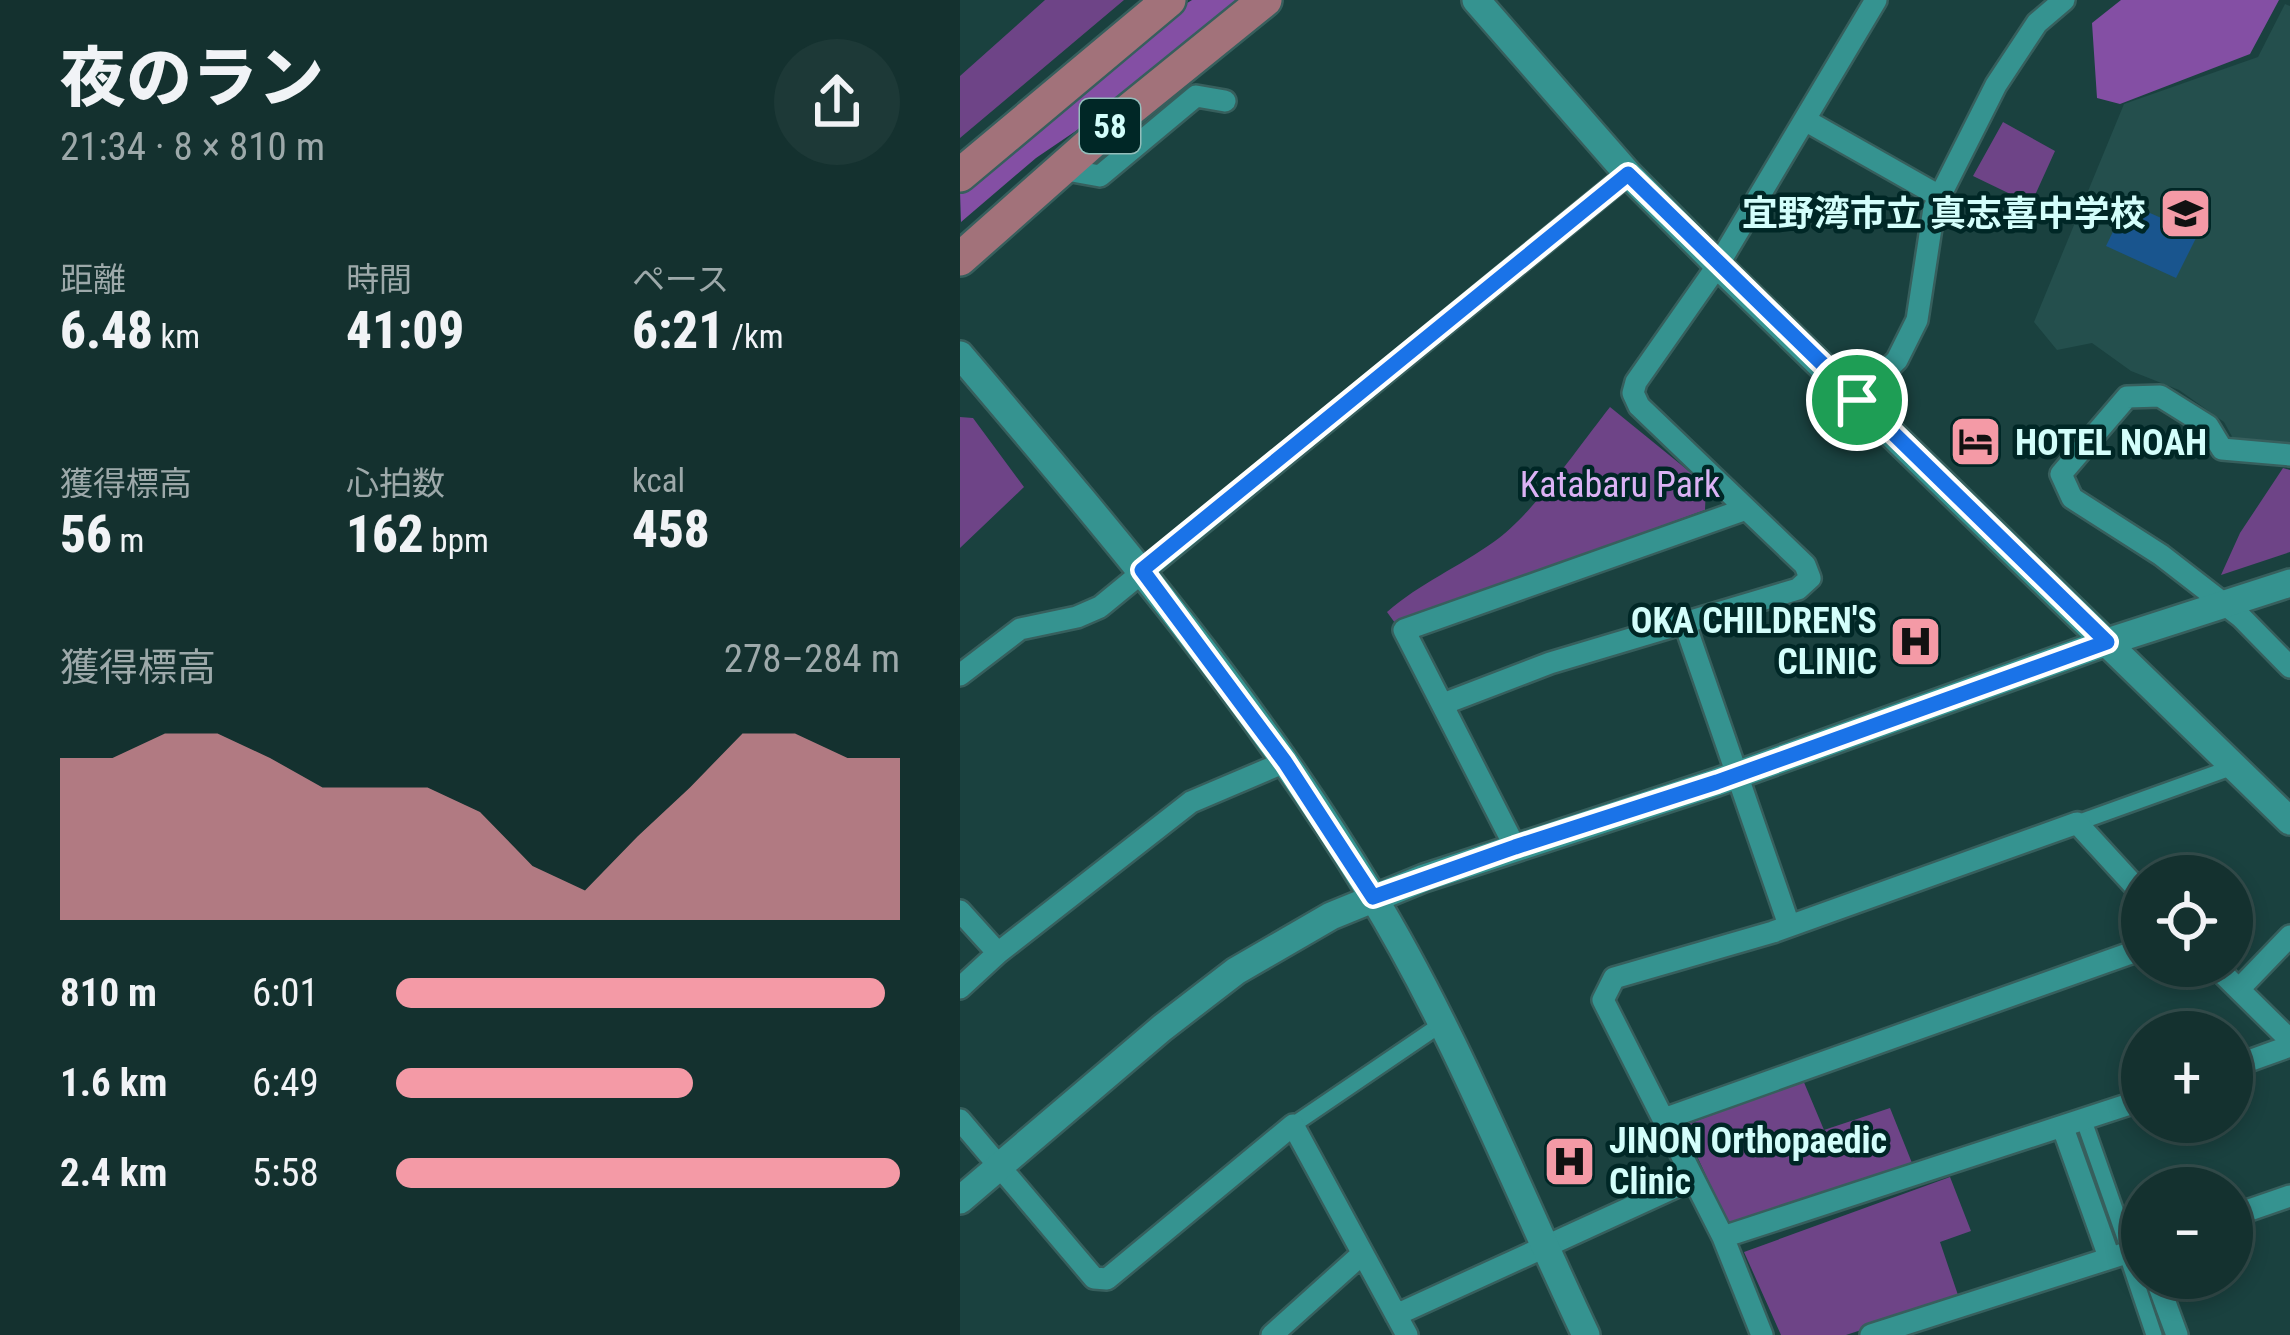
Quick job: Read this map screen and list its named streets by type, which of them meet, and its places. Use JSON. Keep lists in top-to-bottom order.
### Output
{
  "streets": {
    "highway": ["58"]
  },
  "parks": ["Katabaru Park"],
  "places": {
    "school or university": ["宜野湾市立 真志喜中学校"],
    "hotel": ["HOTEL NOAH"],
    "hospital": ["OKA CHILDREN'S CLINIC", "JINON Orthopaedic Clinic"]
  },
  "page": {
    "heading": ["夜のラン", "21:34 · 8 × 810 m"],
    "stats": [
      ["距離", "6.48 km"],
      ["時間", "41:09"],
      ["ペース", "6:21 /km"],
      ["獲得標高", "56 m"],
      ["心拍数", "162 bpm"],
      ["kcal", "458"]
    ],
    "chart": ["獲得標高", "278–284 m"],
    "map_buttons": ["+", "−"],
    "list": [
      {
        "name": "810 m",
        "note": "6:01"
      },
      {
        "name": "1.6 km",
        "note": "6:49"
      },
      {
        "name": "2.4 km",
        "note": "5:58"
      }
    ]
  }
}
